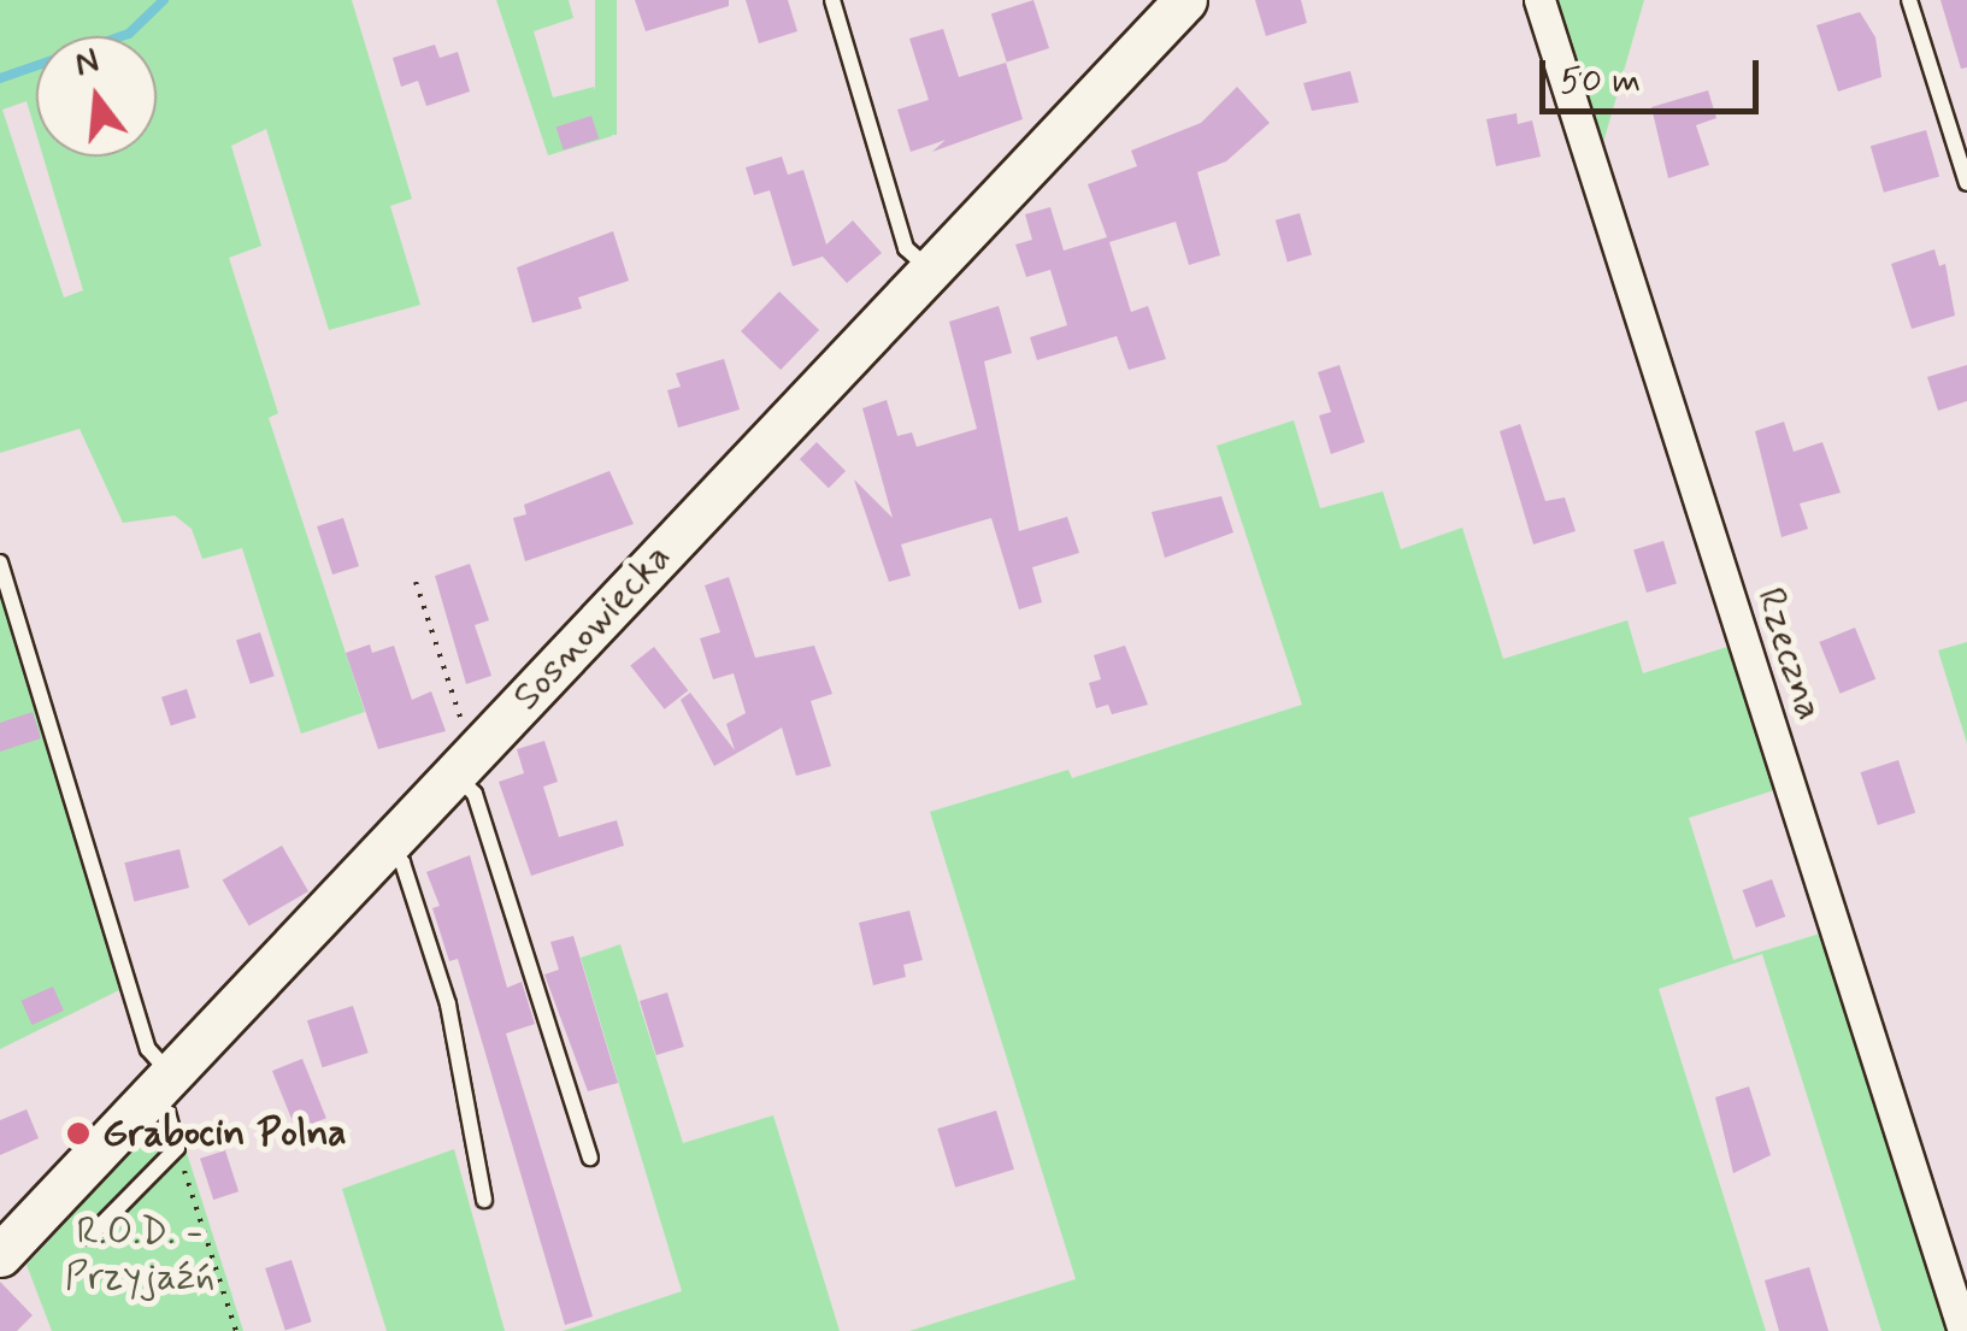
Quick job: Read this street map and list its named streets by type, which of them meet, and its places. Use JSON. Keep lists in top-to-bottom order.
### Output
{
  "streets": {
    "street": ["Sosnowiecka", "Rzeczna"]
  },
  "parks": ["R.O.D. - Przyjaźń"],
  "places": ["Grabocin Polna"],
  "scale_bar": "50 m",
  "north": "top"
}
